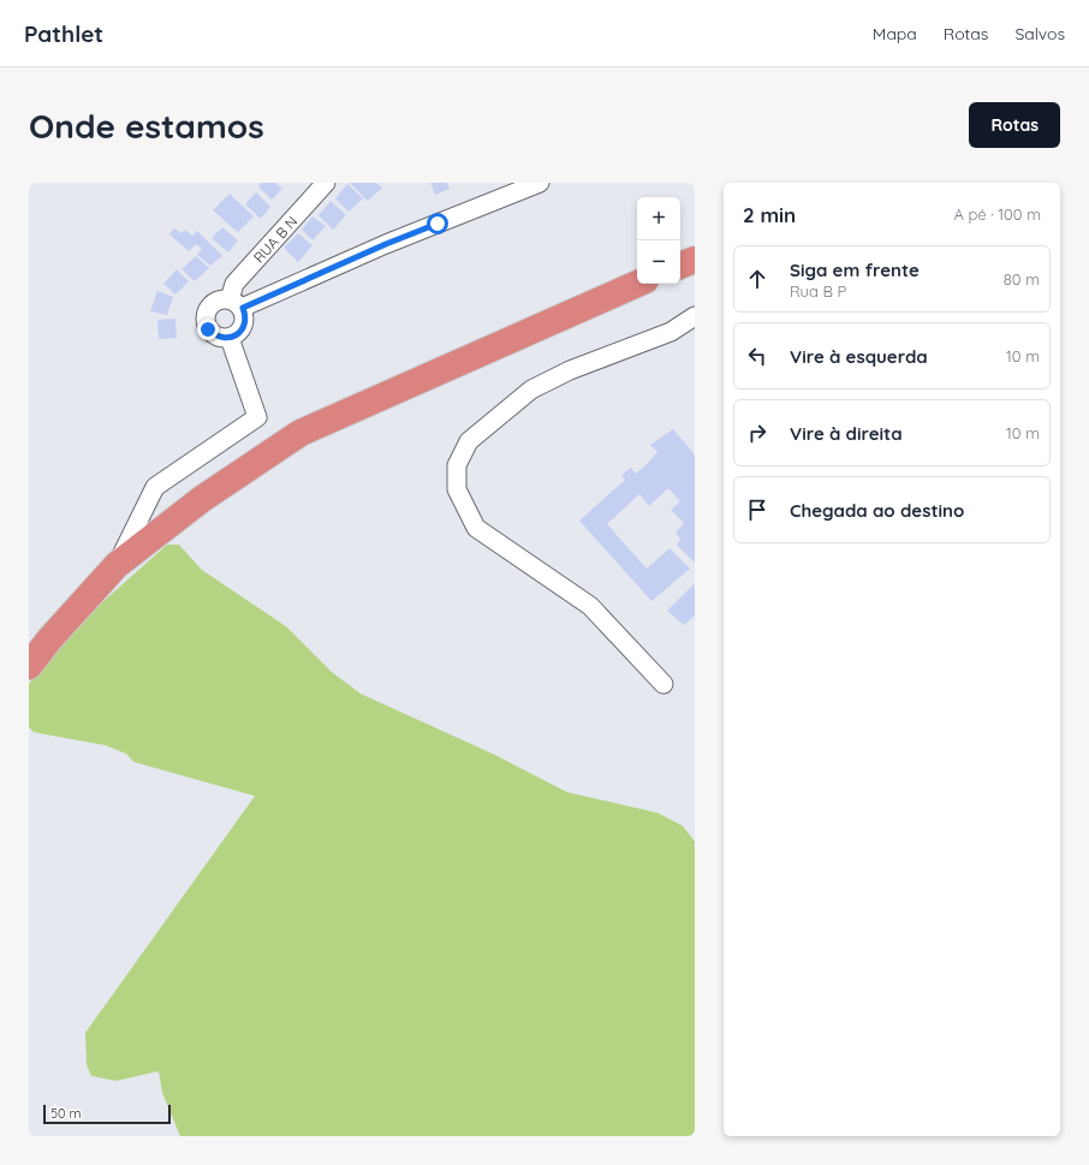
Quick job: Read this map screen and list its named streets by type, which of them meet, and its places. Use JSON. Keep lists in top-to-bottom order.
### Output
{
  "streets": {
    "street": ["RUA B N"]
  },
  "scale_bar": "50 m",
  "page": {
    "header": "Pathlet",
    "nav": ["Mapa", "Rotas", "Salvos"],
    "buttons": "Rotas",
    "title": "Onde estamos",
    "heading": ["2 min", "A pé · 100 m"],
    "map_buttons": ["+", "−"],
    "list": [
      ["Siga em frente", "Rua B P", "80 m"],
      ["Vire à esquerda", "10 m"],
      ["Vire à direita", "10 m"],
      "Chegada ao destino"
    ],
    "scale": "50 m"
  }
}
